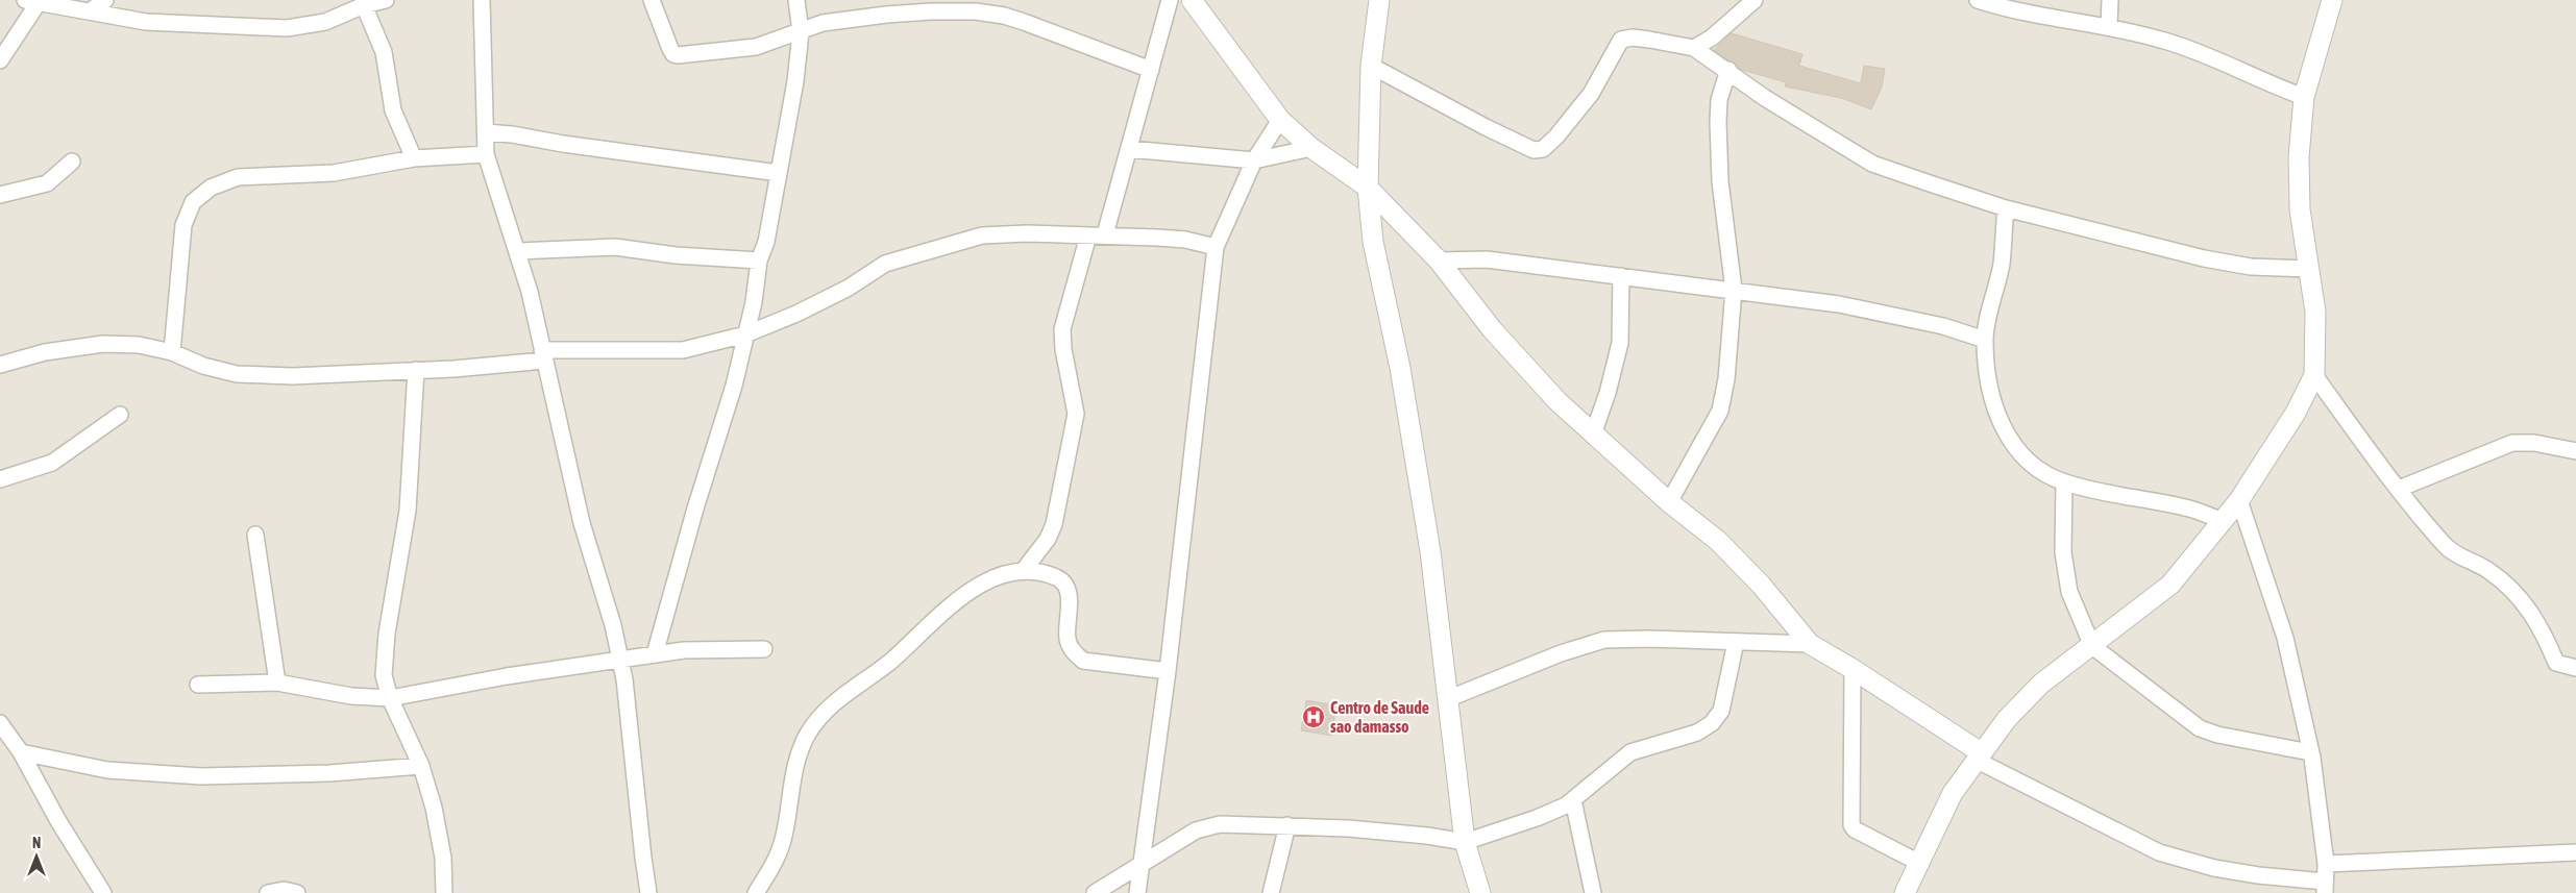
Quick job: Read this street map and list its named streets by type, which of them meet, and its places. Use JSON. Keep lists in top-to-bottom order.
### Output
{
  "places": {
    "hospital": ["Centro de Saude sao damasso"]
  },
  "north": "top"
}
